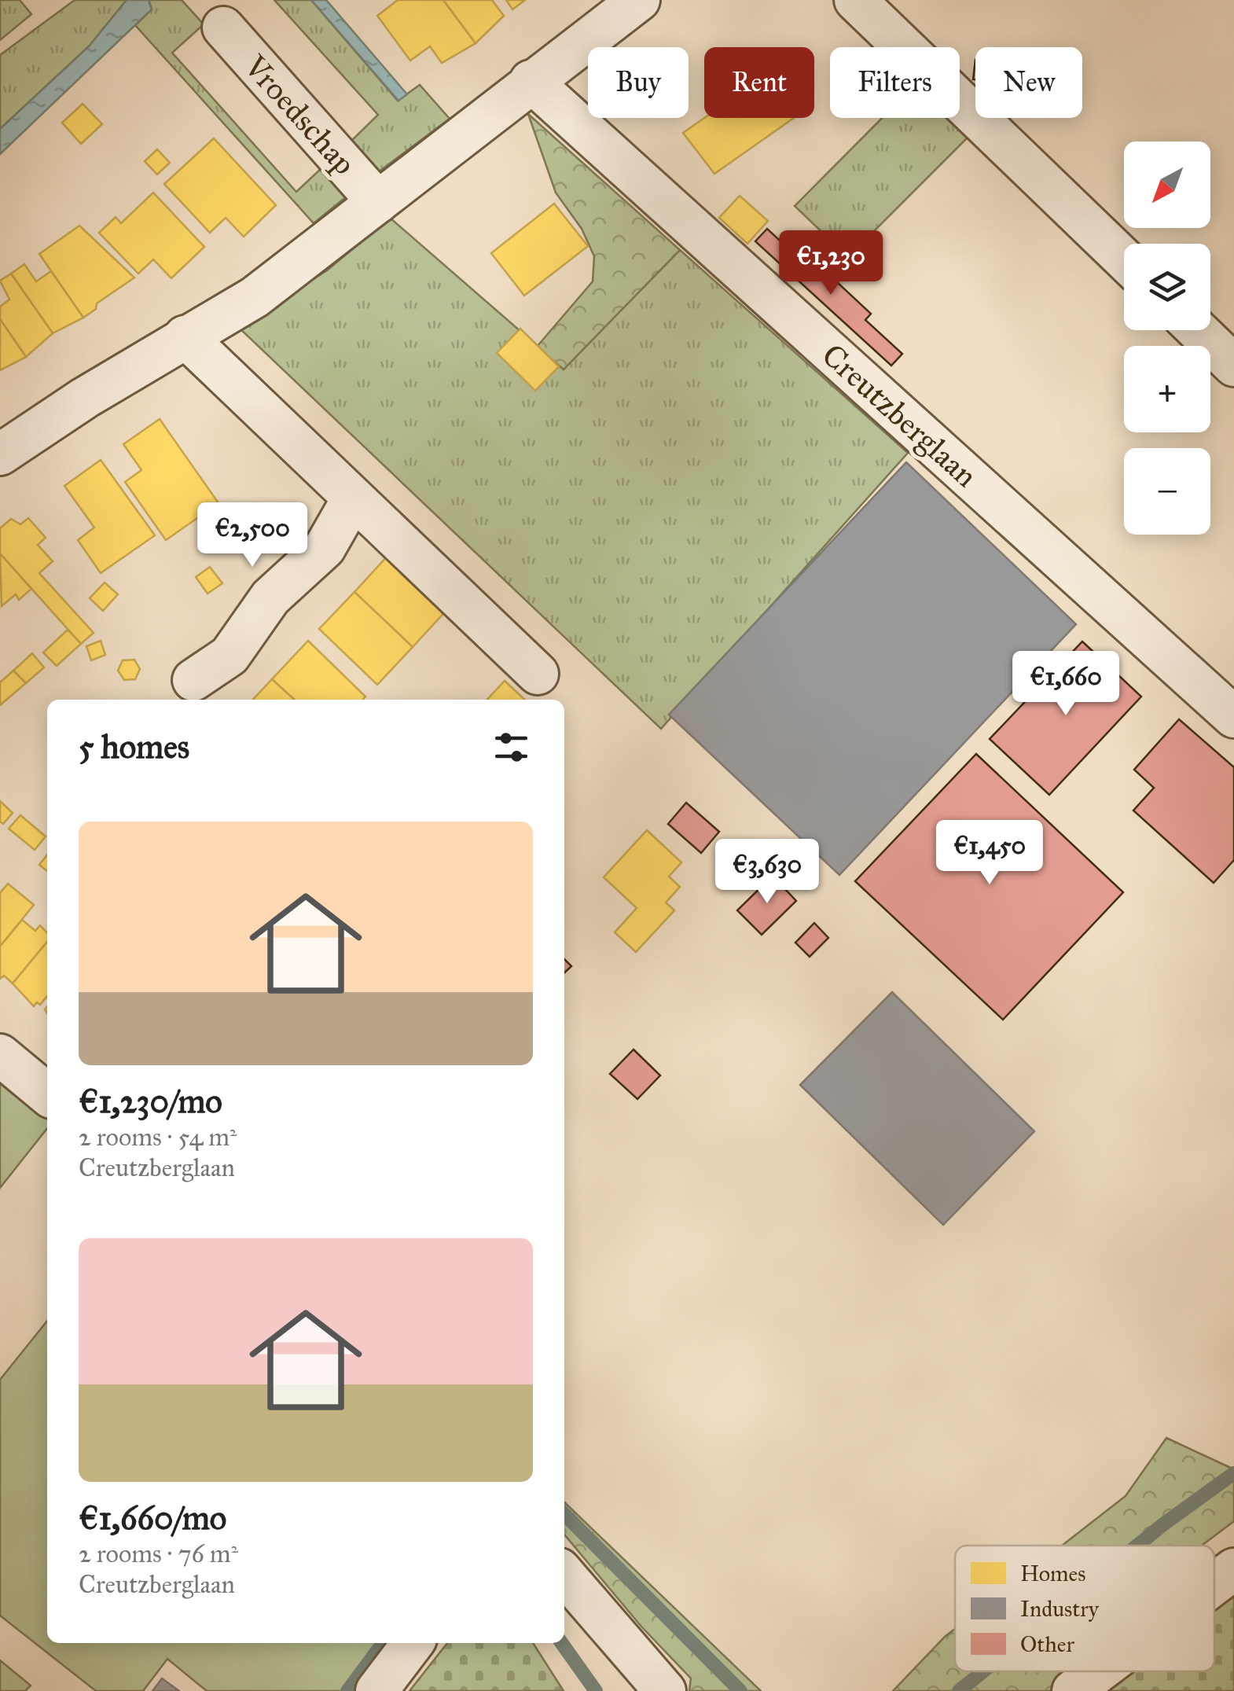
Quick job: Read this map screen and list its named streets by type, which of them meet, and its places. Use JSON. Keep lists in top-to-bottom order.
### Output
{
  "streets": {
    "street": ["Vroedschap", "Creutzberglaan"]
  },
  "legend": ["Homes", "Industry", "Other"],
  "north": "bottom left",
  "page": {
    "chip": [
      "Buy",
      "Rent",
      "Filters",
      "New"
    ],
    "map_buttons": ["+", "−"],
    "price": [
      "€1,230",
      "€2,500",
      "€1,660",
      "€1,450",
      "€3,630"
    ],
    "heading": "5 homes",
    "list": [
      {
        "name": "€1,230/mo",
        "note": "2 rooms · 54 m² · Creutzberglaan"
      },
      {
        "name": "€1,660/mo",
        "note": "2 rooms · 76 m² · Creutzberglaan"
      }
    ]
  }
}
